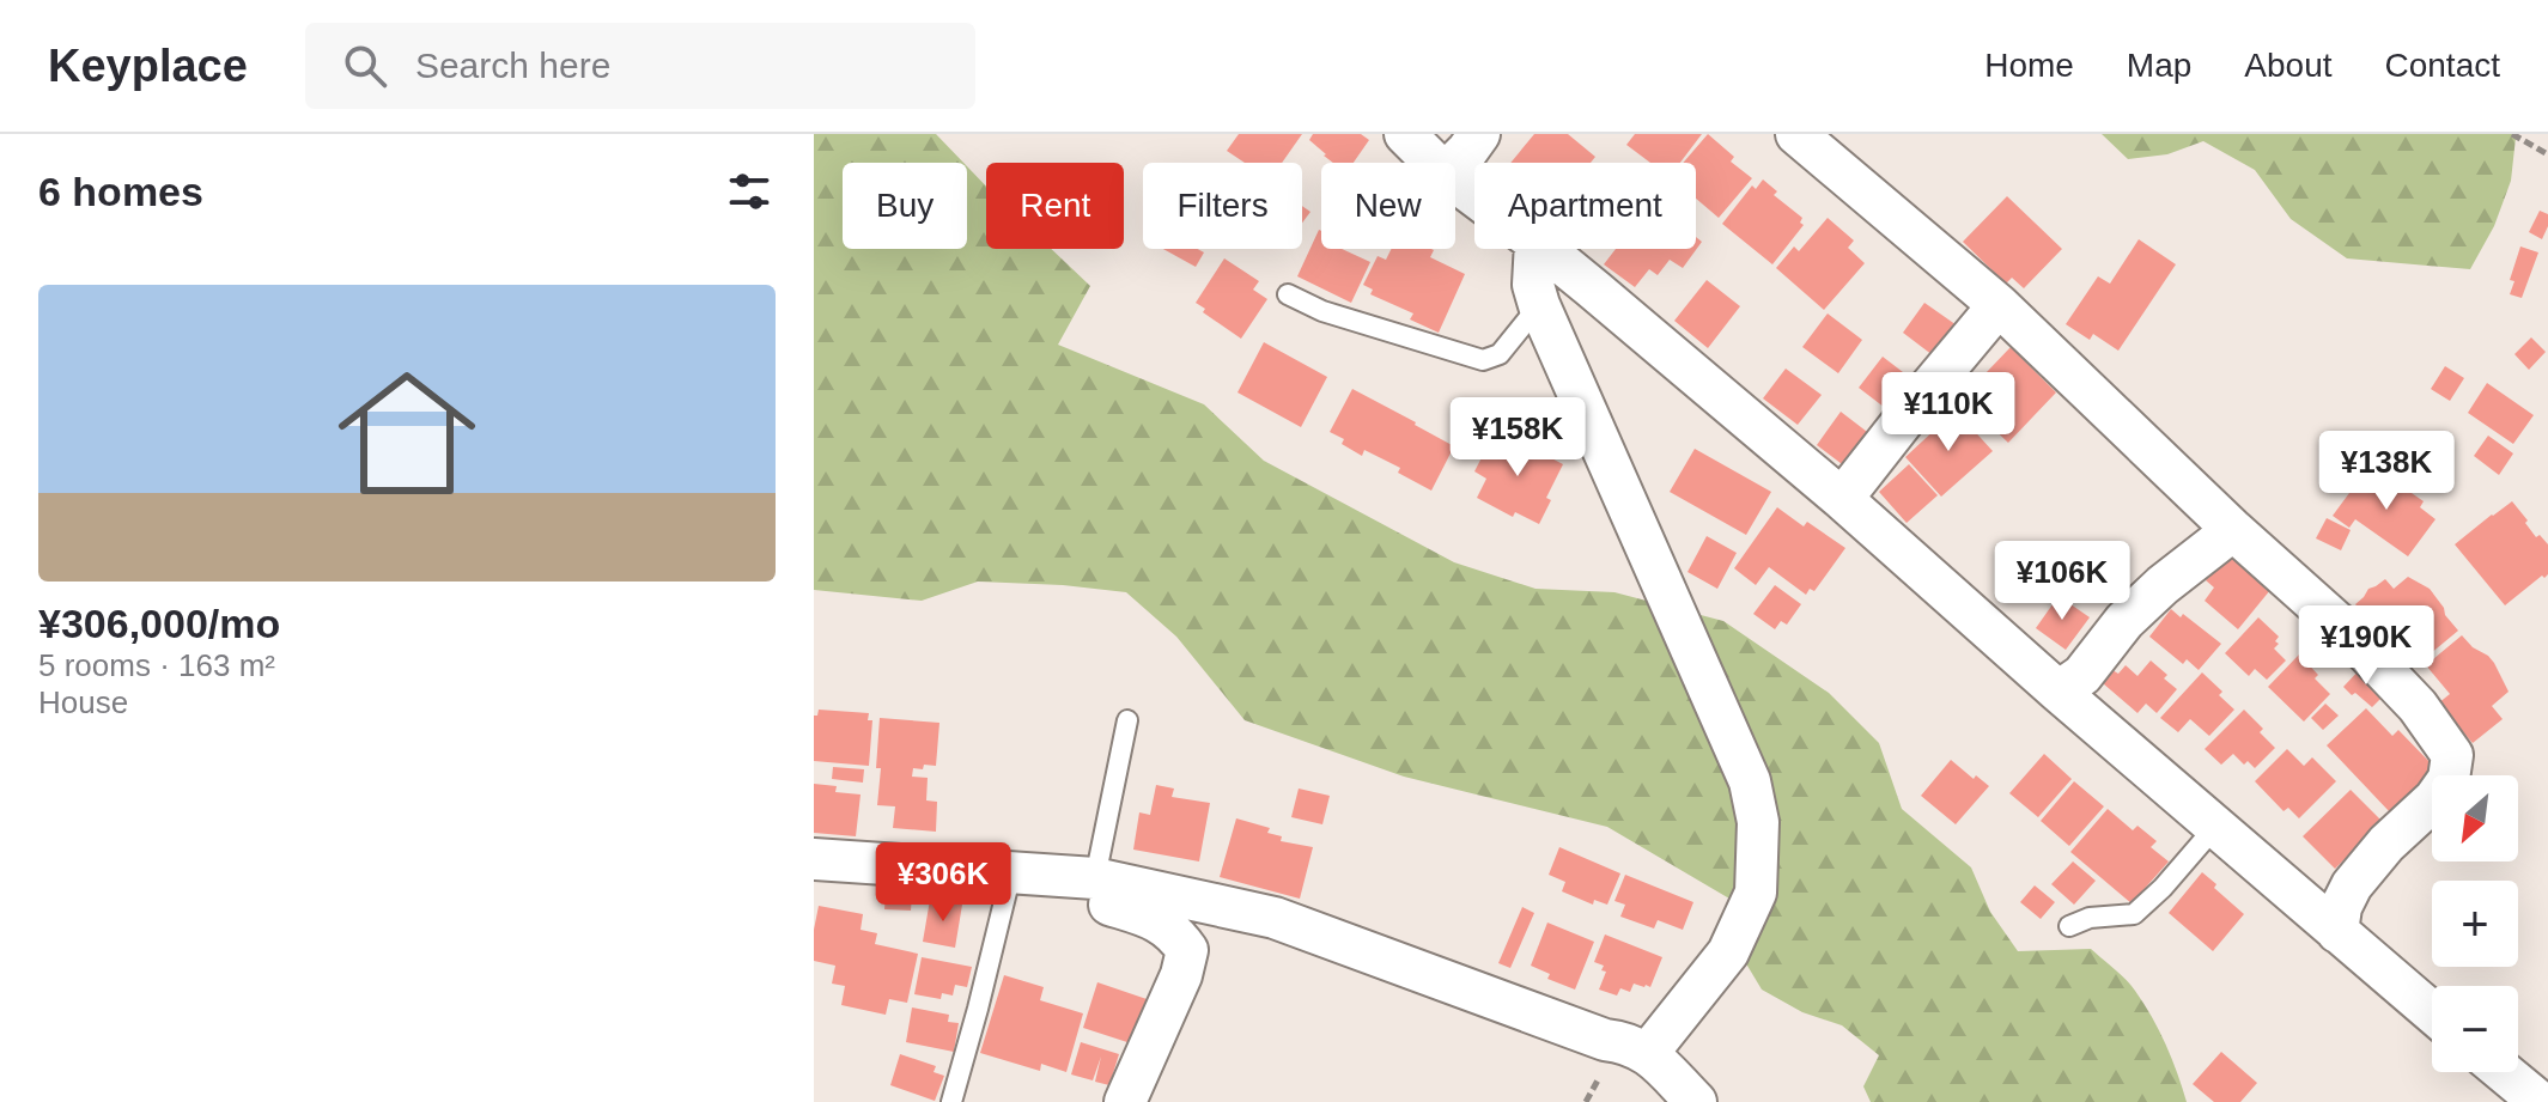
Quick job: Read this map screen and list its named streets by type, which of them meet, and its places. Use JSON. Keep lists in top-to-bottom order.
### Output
{
  "north": "bottom left",
  "page": {
    "header": "Keyplace",
    "search": "Search here",
    "nav": [
      "Home",
      "Map",
      "About",
      "Contact"
    ],
    "heading": "6 homes",
    "chip": [
      "Buy",
      "Rent",
      "Filters",
      "New",
      "Apartment"
    ],
    "list": [
      {
        "name": "¥306,000/mo",
        "note": "5 rooms · 163 m² · House"
      }
    ],
    "price": [
      "¥110K",
      "¥158K",
      "¥138K",
      "¥106K",
      "¥190K",
      "¥306K"
    ],
    "map_buttons": ["+", "−"]
  }
}
